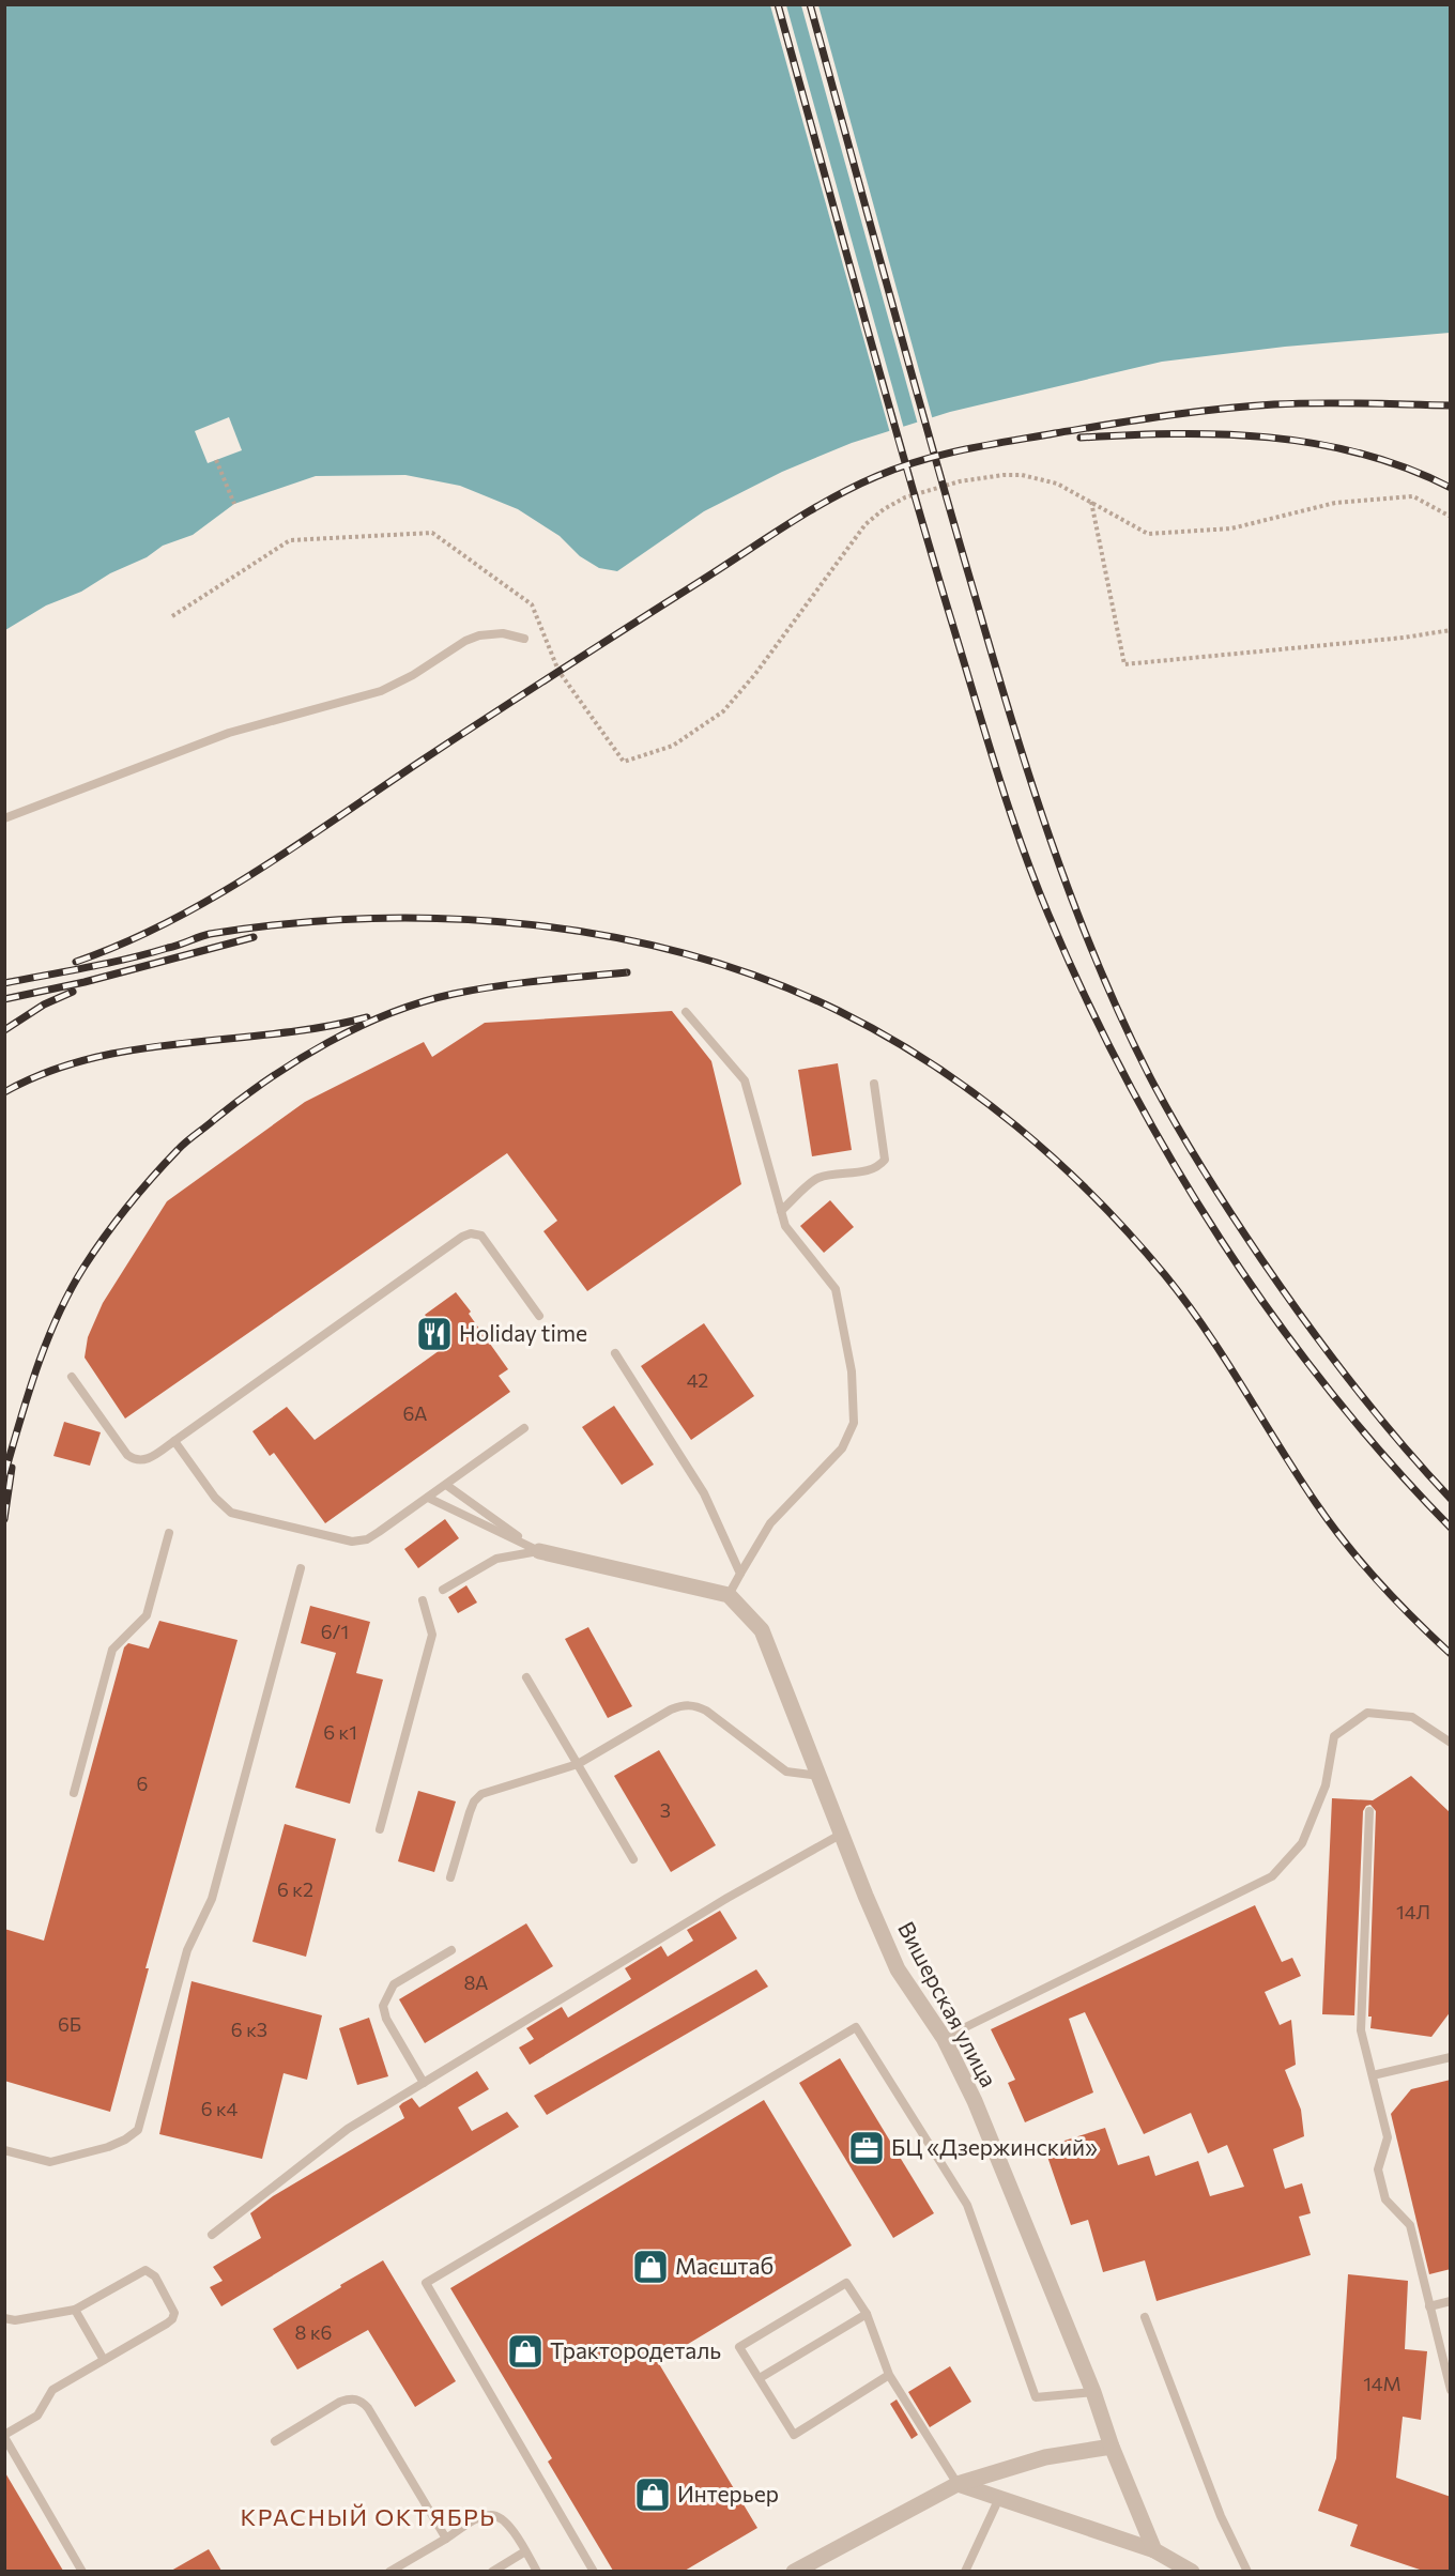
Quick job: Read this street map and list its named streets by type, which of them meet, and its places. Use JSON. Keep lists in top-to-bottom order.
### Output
{
  "streets": {
    "street": ["Вишерская улица"]
  },
  "districts": ["КРАСНЫЙ ОКТЯБРЬ"],
  "places": {
    "restaurant": ["Holiday time"],
    "office": ["БЦ «Дзержинский»"],
    "shop": ["Масштаб", "Трактородеталь", "Интерьер"]
  },
  "house_numbers": [
    "42",
    "6А",
    "6/1",
    "6 к1",
    "6",
    "3",
    "6 к2",
    "14Л",
    "8А",
    "6Б",
    "6 к3",
    "6 к4",
    "8 к6",
    "14М"
  ]
}
